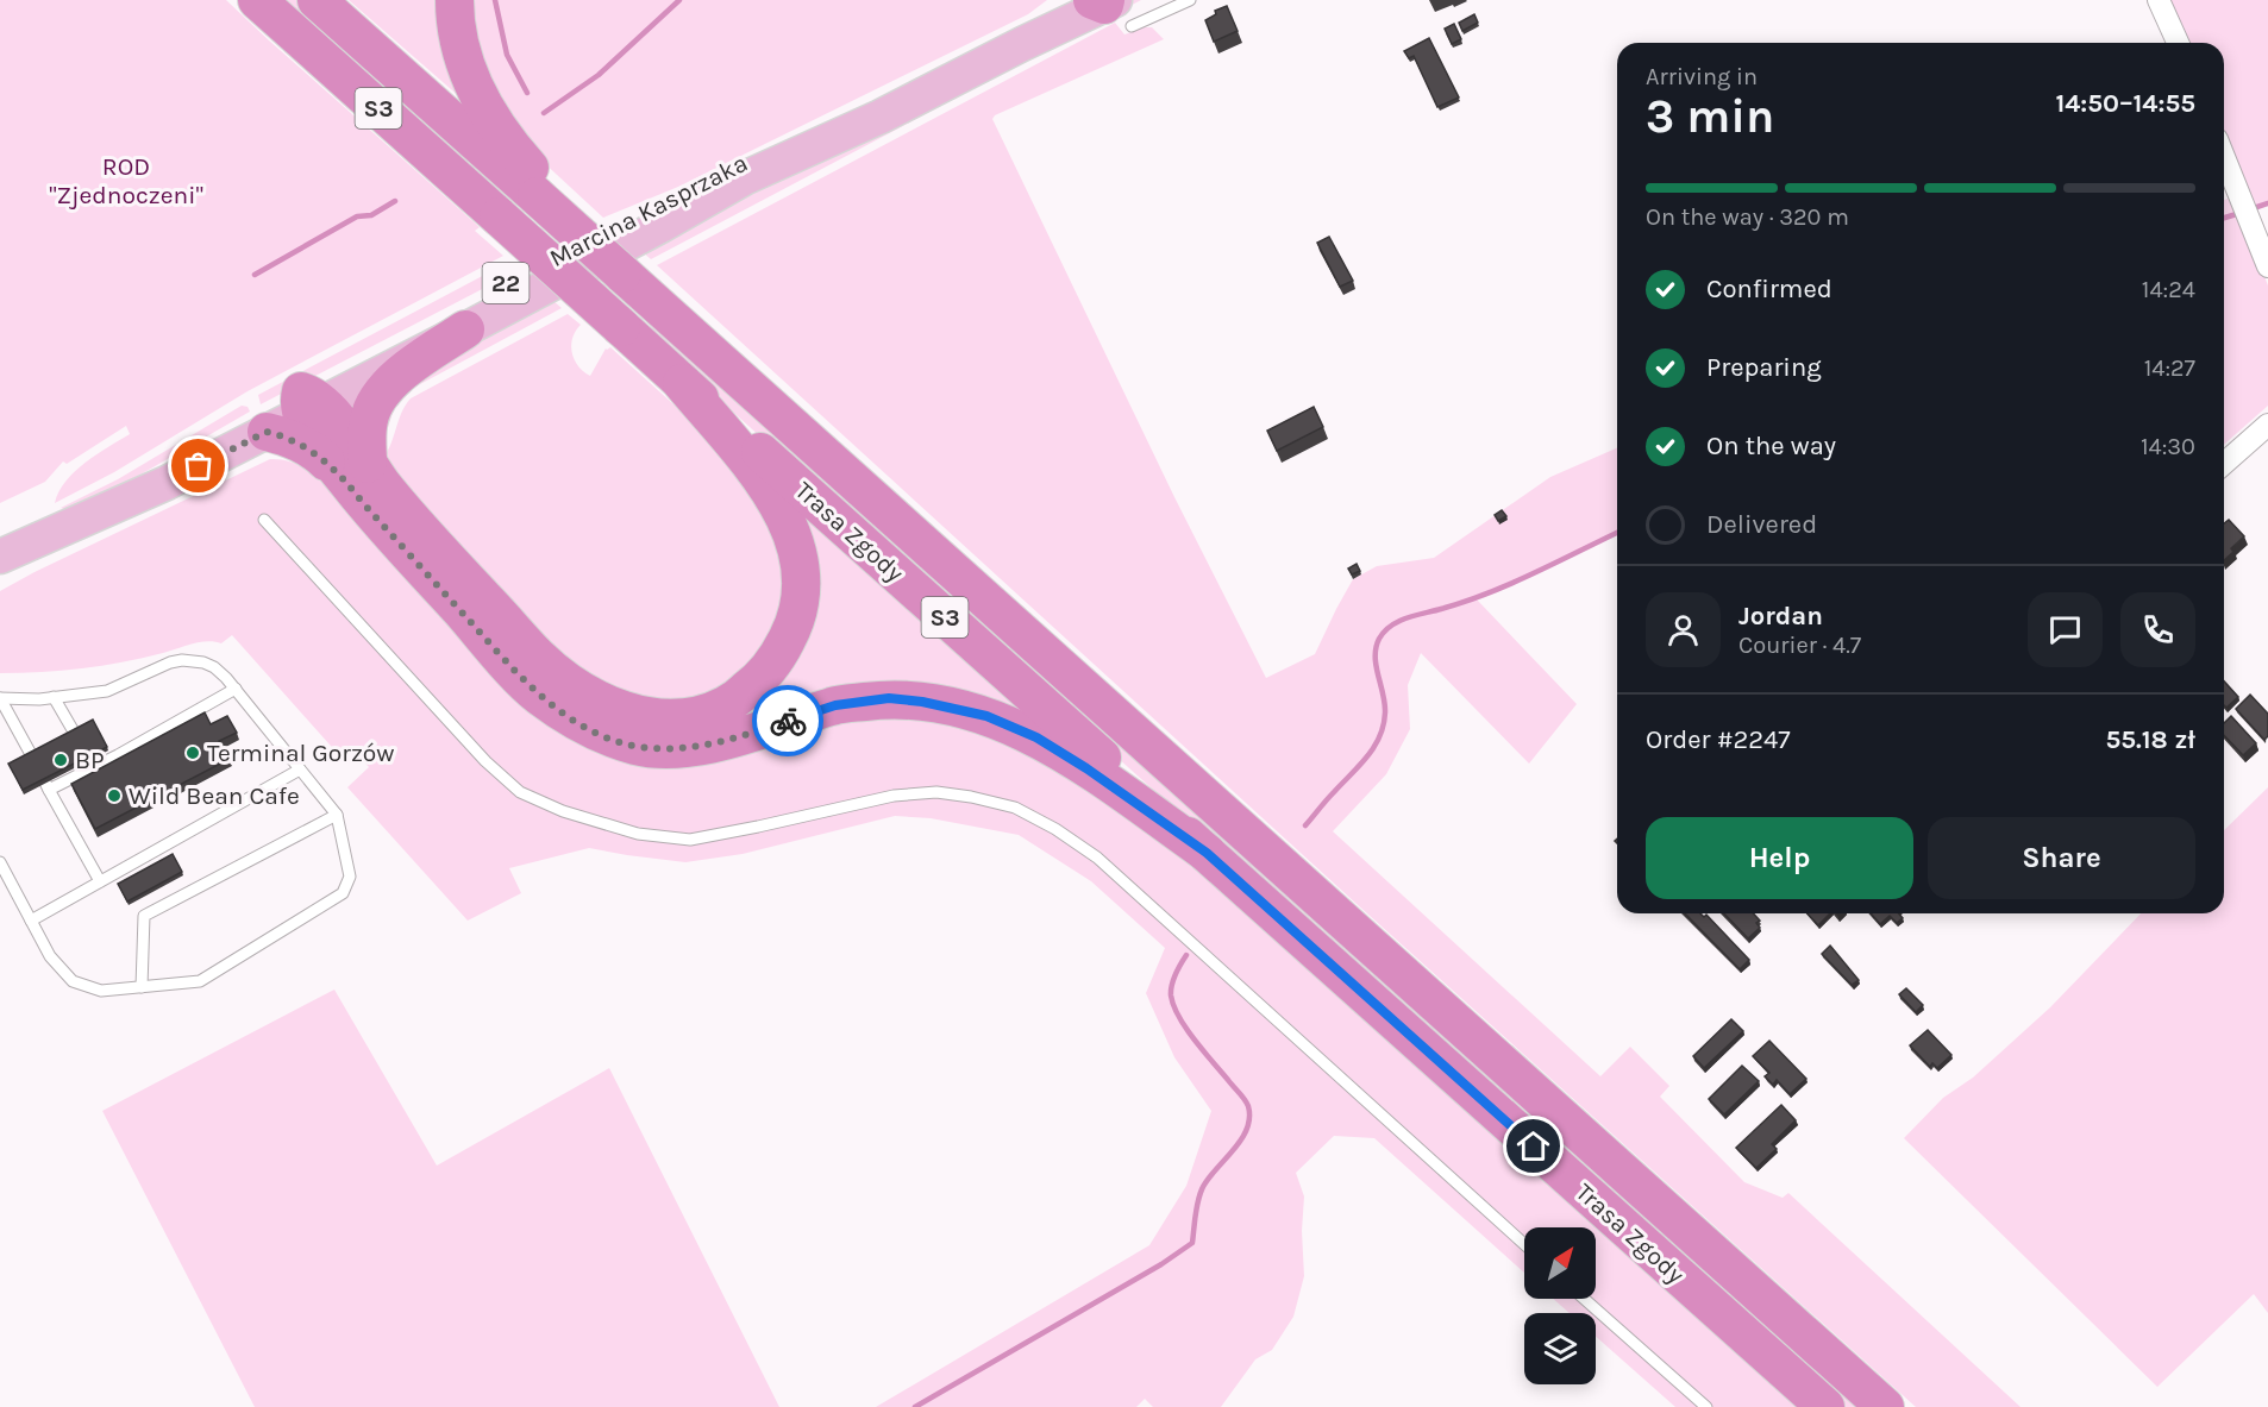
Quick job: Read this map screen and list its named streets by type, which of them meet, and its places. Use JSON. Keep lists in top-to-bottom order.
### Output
{
  "streets": {
    "highway": ["S3", "Trasa Zgody"],
    "main road": ["Marcina Kasprzaka", "22"]
  },
  "crossings": [
    ["S3", "Trasa Zgody"]
  ],
  "parks": ["ROD \"Zjednoczeni\""],
  "places": ["Terminal Gorzów", "BP", "Wild Bean Cafe"],
  "north": "top right",
  "page": {
    "heading": ["3 min", "Arriving in", "14:50–14:55"],
    "panel": [
      "Jordan",
      "Courier · 4.7",
      "Order #2247",
      "55.18 zł"
    ],
    "bar": "On the way · 320 m",
    "list": [
      ["Confirmed", "14:24"],
      ["Preparing", "14:27"],
      ["On the way", "14:30"],
      "Delivered"
    ],
    "buttons": ["Help", "Share"]
  }
}
